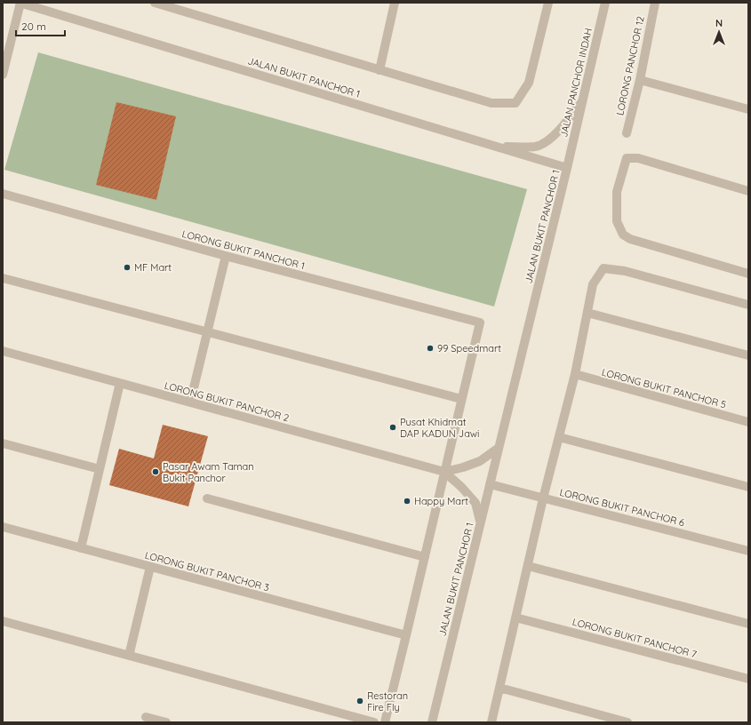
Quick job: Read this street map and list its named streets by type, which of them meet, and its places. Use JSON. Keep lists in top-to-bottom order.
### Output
{
  "streets": {
    "street": [
      "LORONG PANCHOR 12",
      "JALAN BUKIT PANCHOR 1",
      "JALAN PANCHOR INDAH",
      "LORONG BUKIT PANCHOR 1",
      "LORONG BUKIT PANCHOR 5",
      "LORONG BUKIT PANCHOR 2",
      "LORONG BUKIT PANCHOR 6",
      "LORONG BUKIT PANCHOR 3",
      "LORONG BUKIT PANCHOR 7"
    ]
  },
  "crossings": [
    ["JALAN BUKIT PANCHOR 1", "JALAN PANCHOR INDAH"],
    ["JALAN BUKIT PANCHOR 1", "LORONG BUKIT PANCHOR 6"]
  ],
  "places": [
    "MF Mart",
    "99 Speedmart",
    "Pusat Khidmat DAP KADUN Jawi",
    "Pasar Awam Taman Bukit Panchor",
    "Happy Mart",
    "Restoran Fire Fly"
  ],
  "scale_bar": "20 m",
  "north": "top"
}
